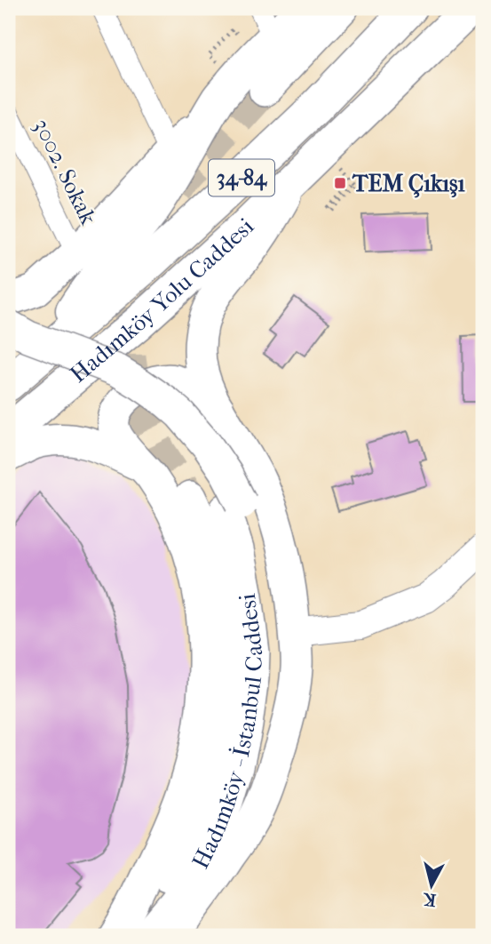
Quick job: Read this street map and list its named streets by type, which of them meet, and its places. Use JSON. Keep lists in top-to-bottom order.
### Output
{
  "streets": {
    "highway": ["34-84", "Hadımköy Yolu Caddesi"],
    "main road": ["Hadımköy - İstanbul Caddesi"],
    "street": ["3002. Sokak"]
  },
  "places": {
    "transit": ["TEM Çıkışı"]
  },
  "north": "bottom"
}
